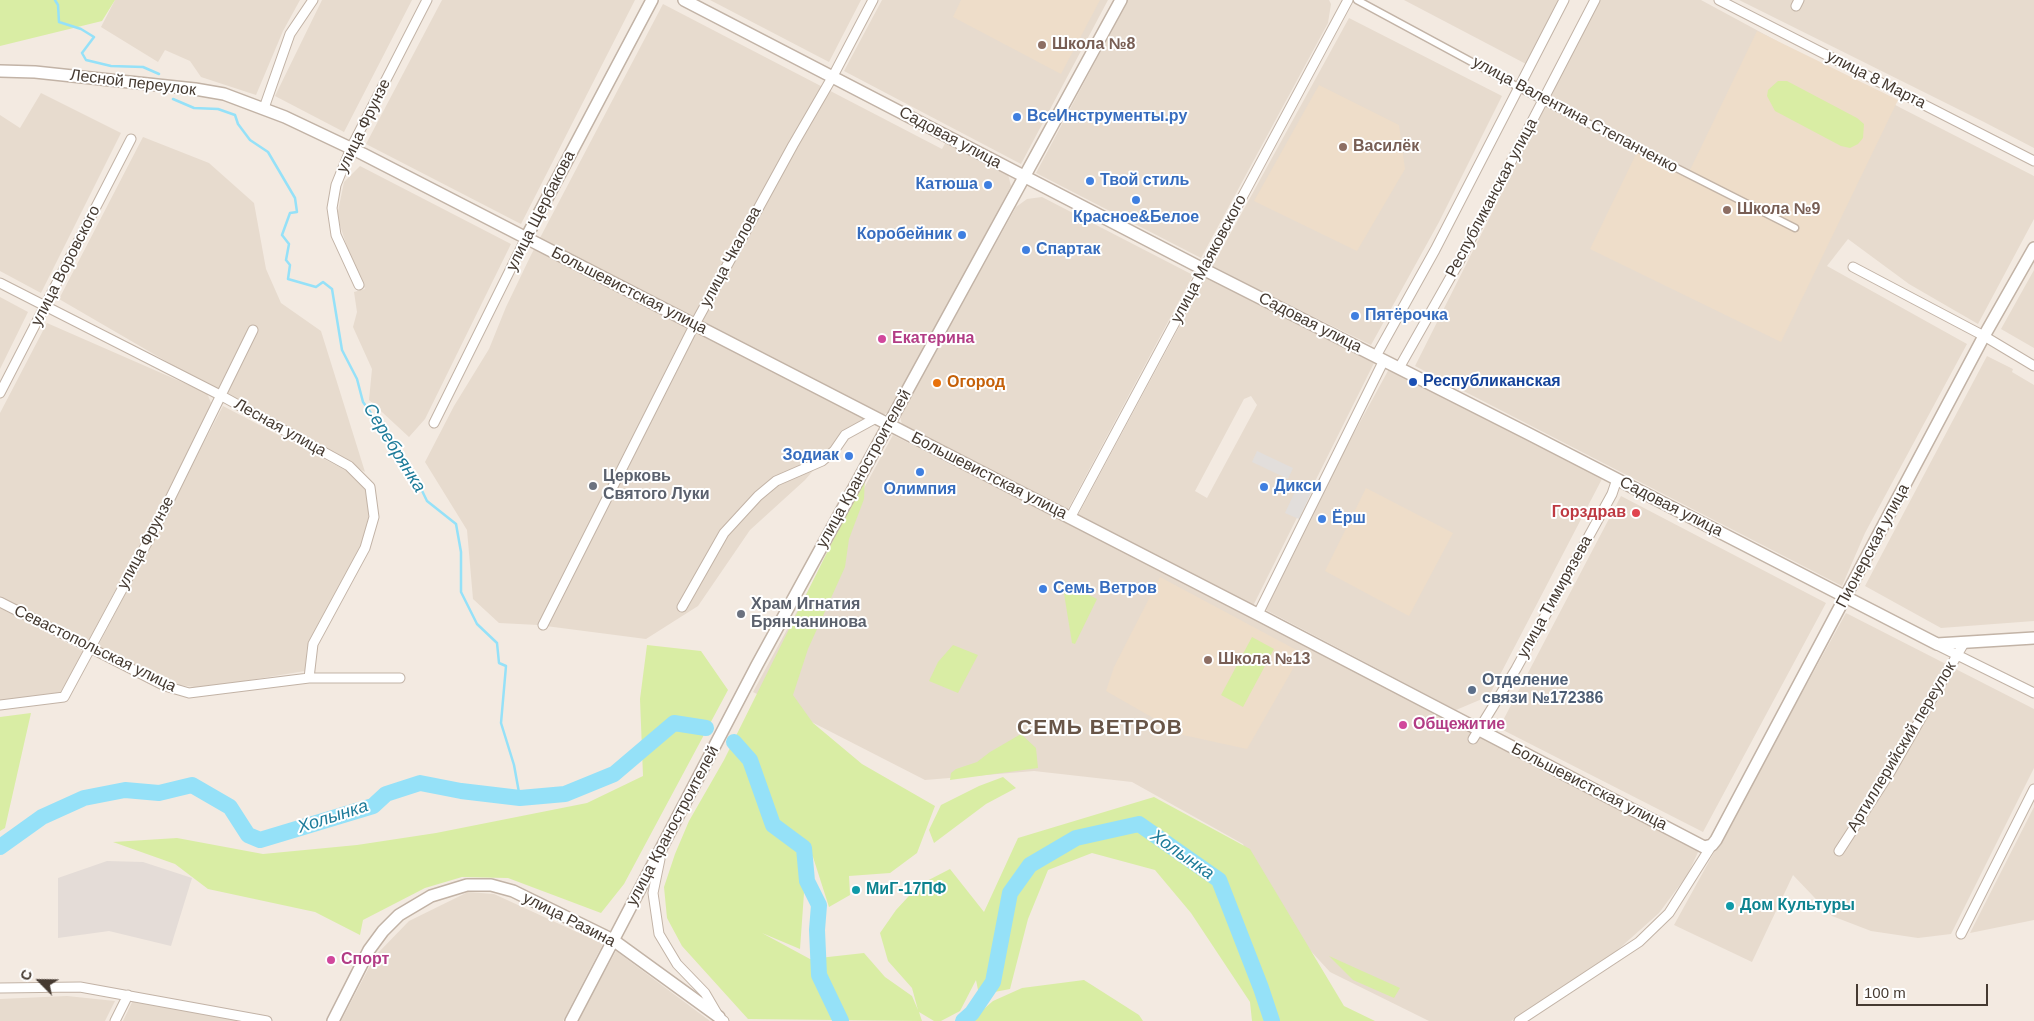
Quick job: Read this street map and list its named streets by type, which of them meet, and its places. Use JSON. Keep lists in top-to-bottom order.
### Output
{
  "streets": {
    "street": [
      "улица 8 Марта",
      "Лесной переулок",
      "улица Валентина Степанченко",
      "улица Фрунзе",
      "Садовая улица",
      "Республиканская улица",
      "улица Щербакова",
      "улица Чкалова",
      "улица Маяковского",
      "улица Воровского",
      "Большевистская улица",
      "Лесная улица",
      "улица Краностроителей",
      "Пионерская улица",
      "улица Тимирязева",
      "Севастопольская улица",
      "Артиллерийский переулок",
      "улица Разина"
    ]
  },
  "crossings": [
    ["Лесной переулок", "Большевистская улица"],
    ["улица Валентина Степанченко", "Республиканская улица"],
    ["улица Фрунзе", "Большевистская улица"],
    ["улица Фрунзе", "Лесная улица"],
    ["улица Фрунзе", "Севастопольская улица"],
    ["Садовая улица", "Республиканская улица"],
    ["Садовая улица", "улица Чкалова"],
    ["Садовая улица", "улица Маяковского"],
    ["Садовая улица", "улица Краностроителей"],
    ["Садовая улица", "Пионерская улица"],
    ["Садовая улица", "улица Тимирязева"],
    ["Республиканская улица", "Большевистская улица"],
    ["улица Щербакова", "Большевистская улица"],
    ["улица Чкалова", "Большевистская улица"],
    ["улица Маяковского", "Большевистская улица"],
    ["улица Воровского", "Лесная улица"],
    ["Большевистская улица", "улица Краностроителей"],
    ["Большевистская улица", "Пионерская улица"],
    ["Большевистская улица", "улица Тимирязева"],
    ["Лесная улица", "Севастопольская улица"],
    ["улица Краностроителей", "улица Разина"]
  ],
  "districts": ["СЕМЬ ВЕТРОВ"],
  "water": ["Серебрянка", "Холынка"],
  "places": [
    "Школа №8",
    "ВсеИнструменты.ру",
    "Василёк",
    "Твой стиль",
    "Катюша",
    "Красное&Белое",
    "Школа №9",
    "Коробейник",
    "Спартак",
    "Пятёрочка",
    "Екатерина",
    "Республиканская",
    "Огород",
    "Зодиак",
    "Олимпия",
    "Церковь Святого Луки",
    "Дикси",
    "Горздрав",
    "Ёрш",
    "Семь Ветров",
    "Храм Игнатия Брянчанинова",
    "Школа №13",
    "Отделение связи №172386",
    "Общежитие",
    "МиГ-17ПФ",
    "Дом Культуры",
    "Спорт"
  ],
  "scale_bar": "100 m",
  "north": "top left"
}
